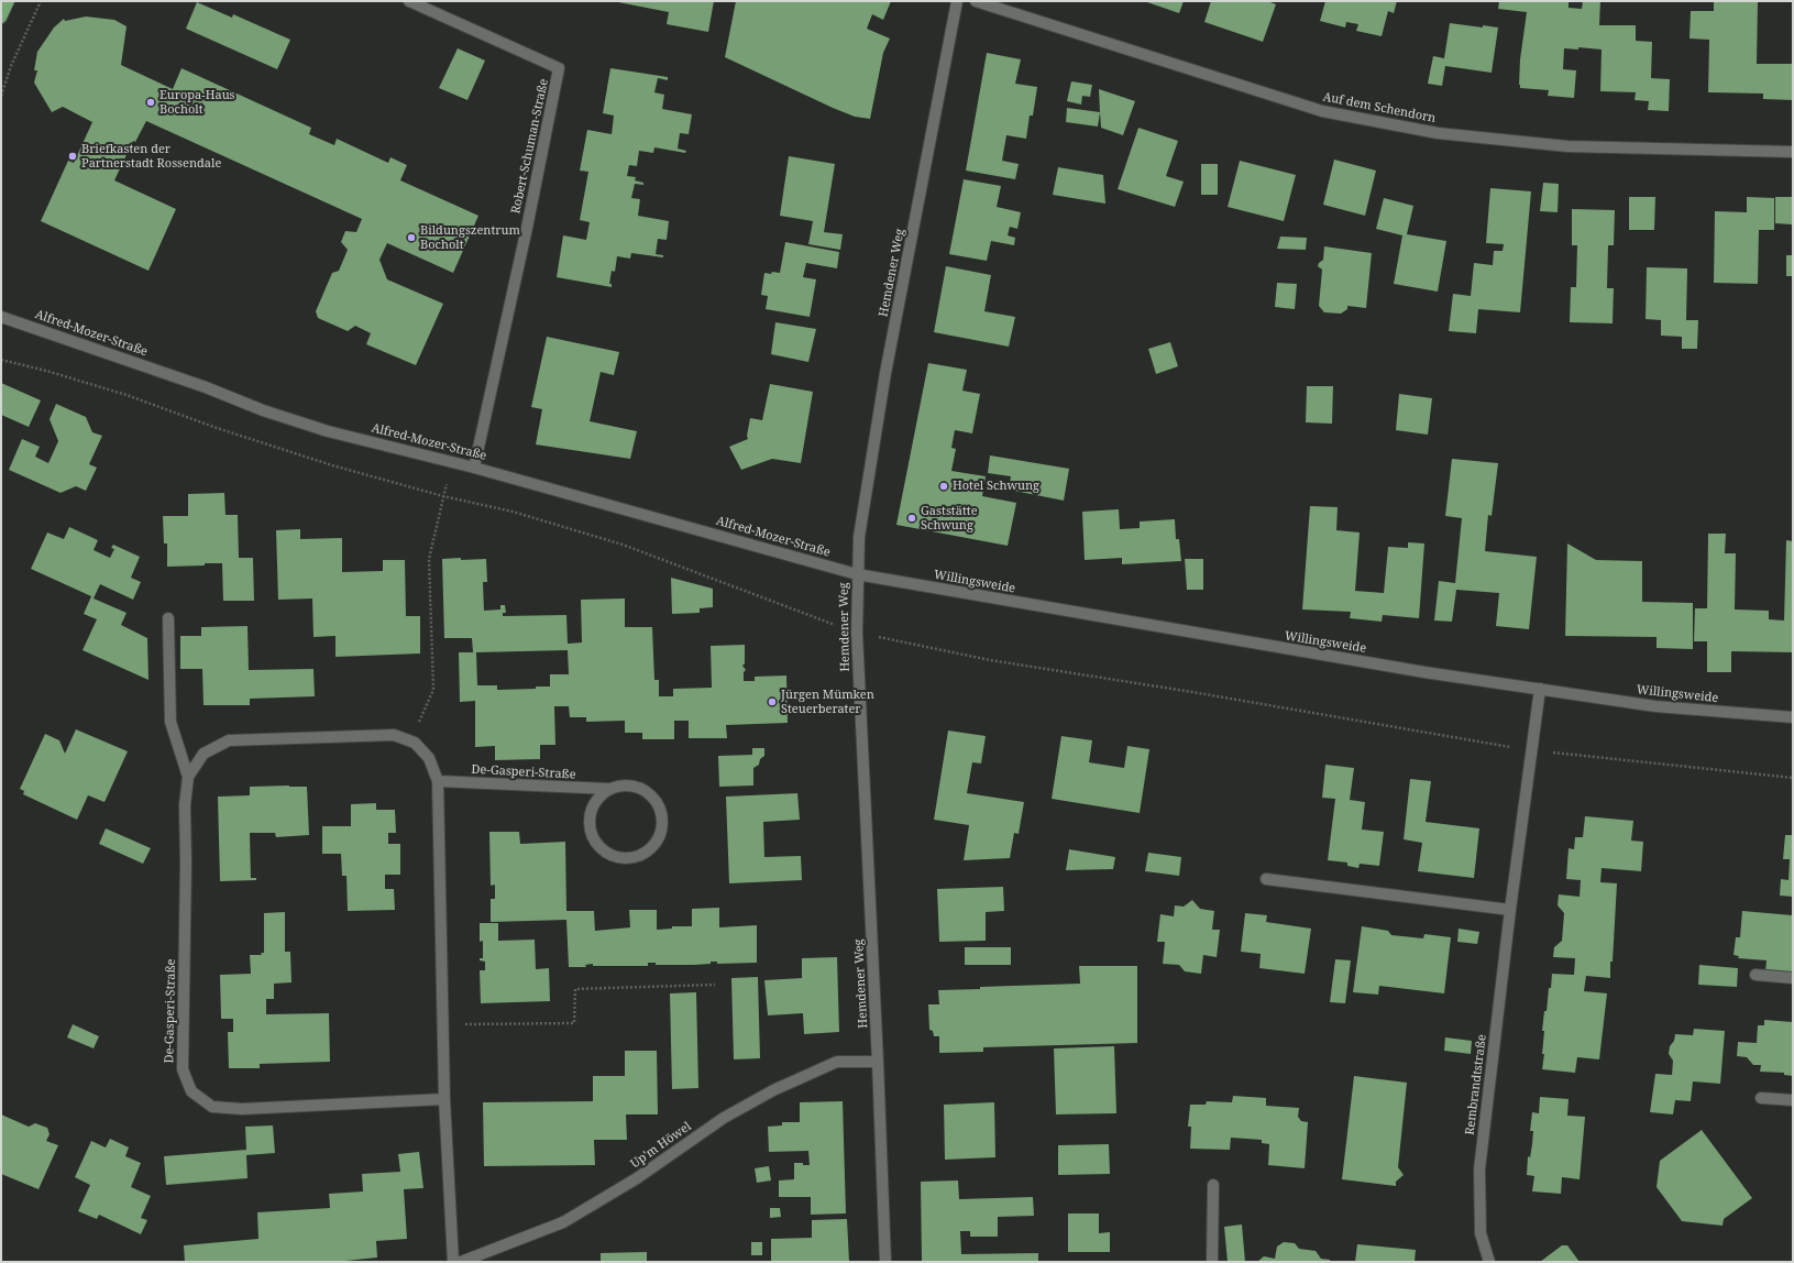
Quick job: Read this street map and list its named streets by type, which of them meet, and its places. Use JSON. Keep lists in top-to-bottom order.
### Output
{
  "streets": {
    "street": [
      "Auf dem Schendorn",
      "Robert-Schuman-Straße",
      "Hemdener Weg",
      "Alfred-Mozer-Straße",
      "Willingsweide",
      "De-Gasperi-Straße",
      "Rembrandtstraße",
      "Up'm Höwel"
    ]
  },
  "crossings": [
    ["Robert-Schuman-Straße", "Alfred-Mozer-Straße"],
    ["Hemdener Weg", "Alfred-Mozer-Straße"],
    ["Hemdener Weg", "Willingsweide"],
    ["Hemdener Weg", "Up'm Höwel"],
    ["Alfred-Mozer-Straße", "Willingsweide"],
    ["Willingsweide", "Rembrandtstraße"]
  ],
  "places": [
    "Europa-Haus Bocholt",
    "Briefkasten der Partnerstadt Rossendale",
    "Bildungszentrum Bocholt",
    "Hotel Schwung",
    "Gaststätte Schwung",
    "Jürgen Mümken Steuerberater"
  ]
}
